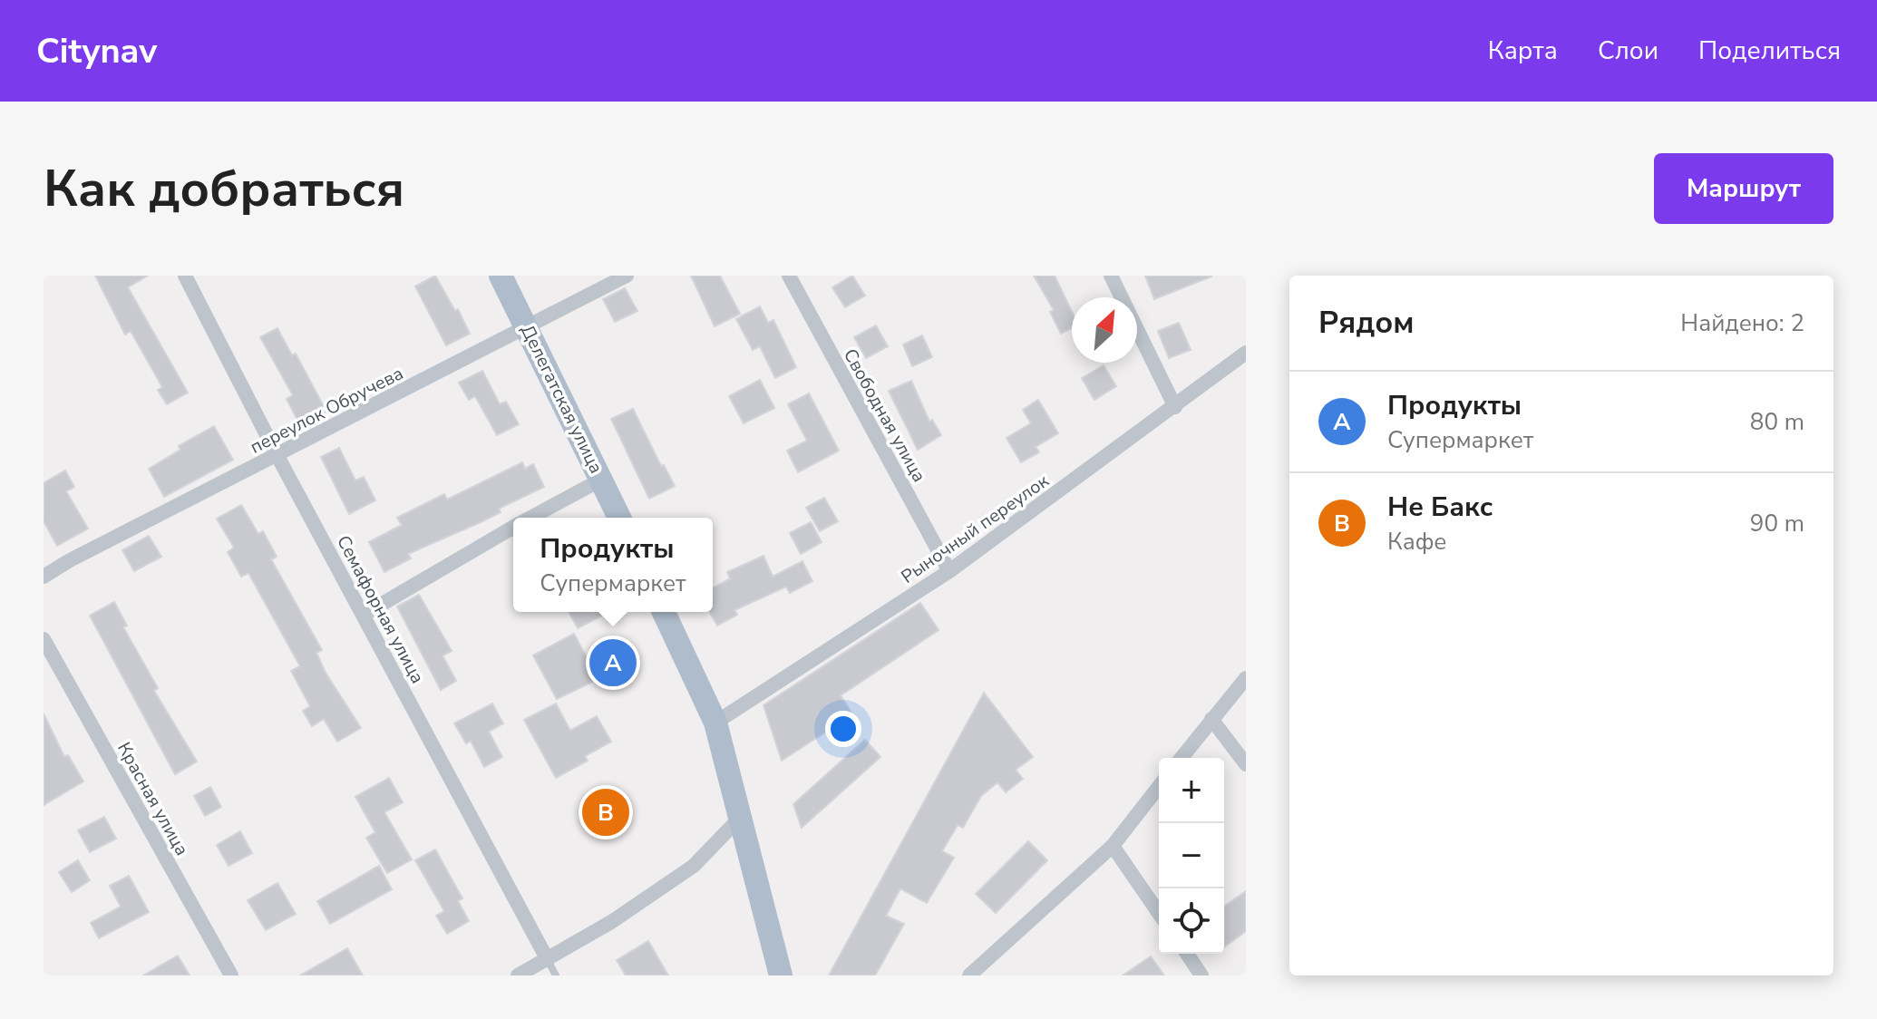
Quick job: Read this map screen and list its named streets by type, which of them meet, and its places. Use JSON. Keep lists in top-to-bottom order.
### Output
{
  "streets": {
    "main road": ["Делегатская улица"],
    "street": [
      "переулок Обручева",
      "Свободная улица",
      "Рыночный переулок",
      "Семафорная улица",
      "Красная улица"
    ]
  },
  "crossings": [
    ["Делегатская улица", "переулок Обручева"],
    ["переулок Обручева", "Семафорная улица"],
    ["Свободная улица", "Рыночный переулок"]
  ],
  "north": "top right",
  "page": {
    "header": "Citynav",
    "nav": ["Карта", "Слои", "Поделиться"],
    "buttons": "Маршрут",
    "title": "Как добраться",
    "heading": ["Рядом", "Найдено: 2"],
    "list": [
      {
        "mark": "A",
        "name": "Продукты",
        "note": "Супермаркет",
        "value": "80 m"
      },
      {
        "mark": "B",
        "name": "Не Бакс",
        "note": "Кафе",
        "value": "90 m"
      }
    ],
    "popup": ["Продукты", "Супермаркет"],
    "pins": ["A", "B"],
    "map_buttons": ["+", "−"]
  }
}
